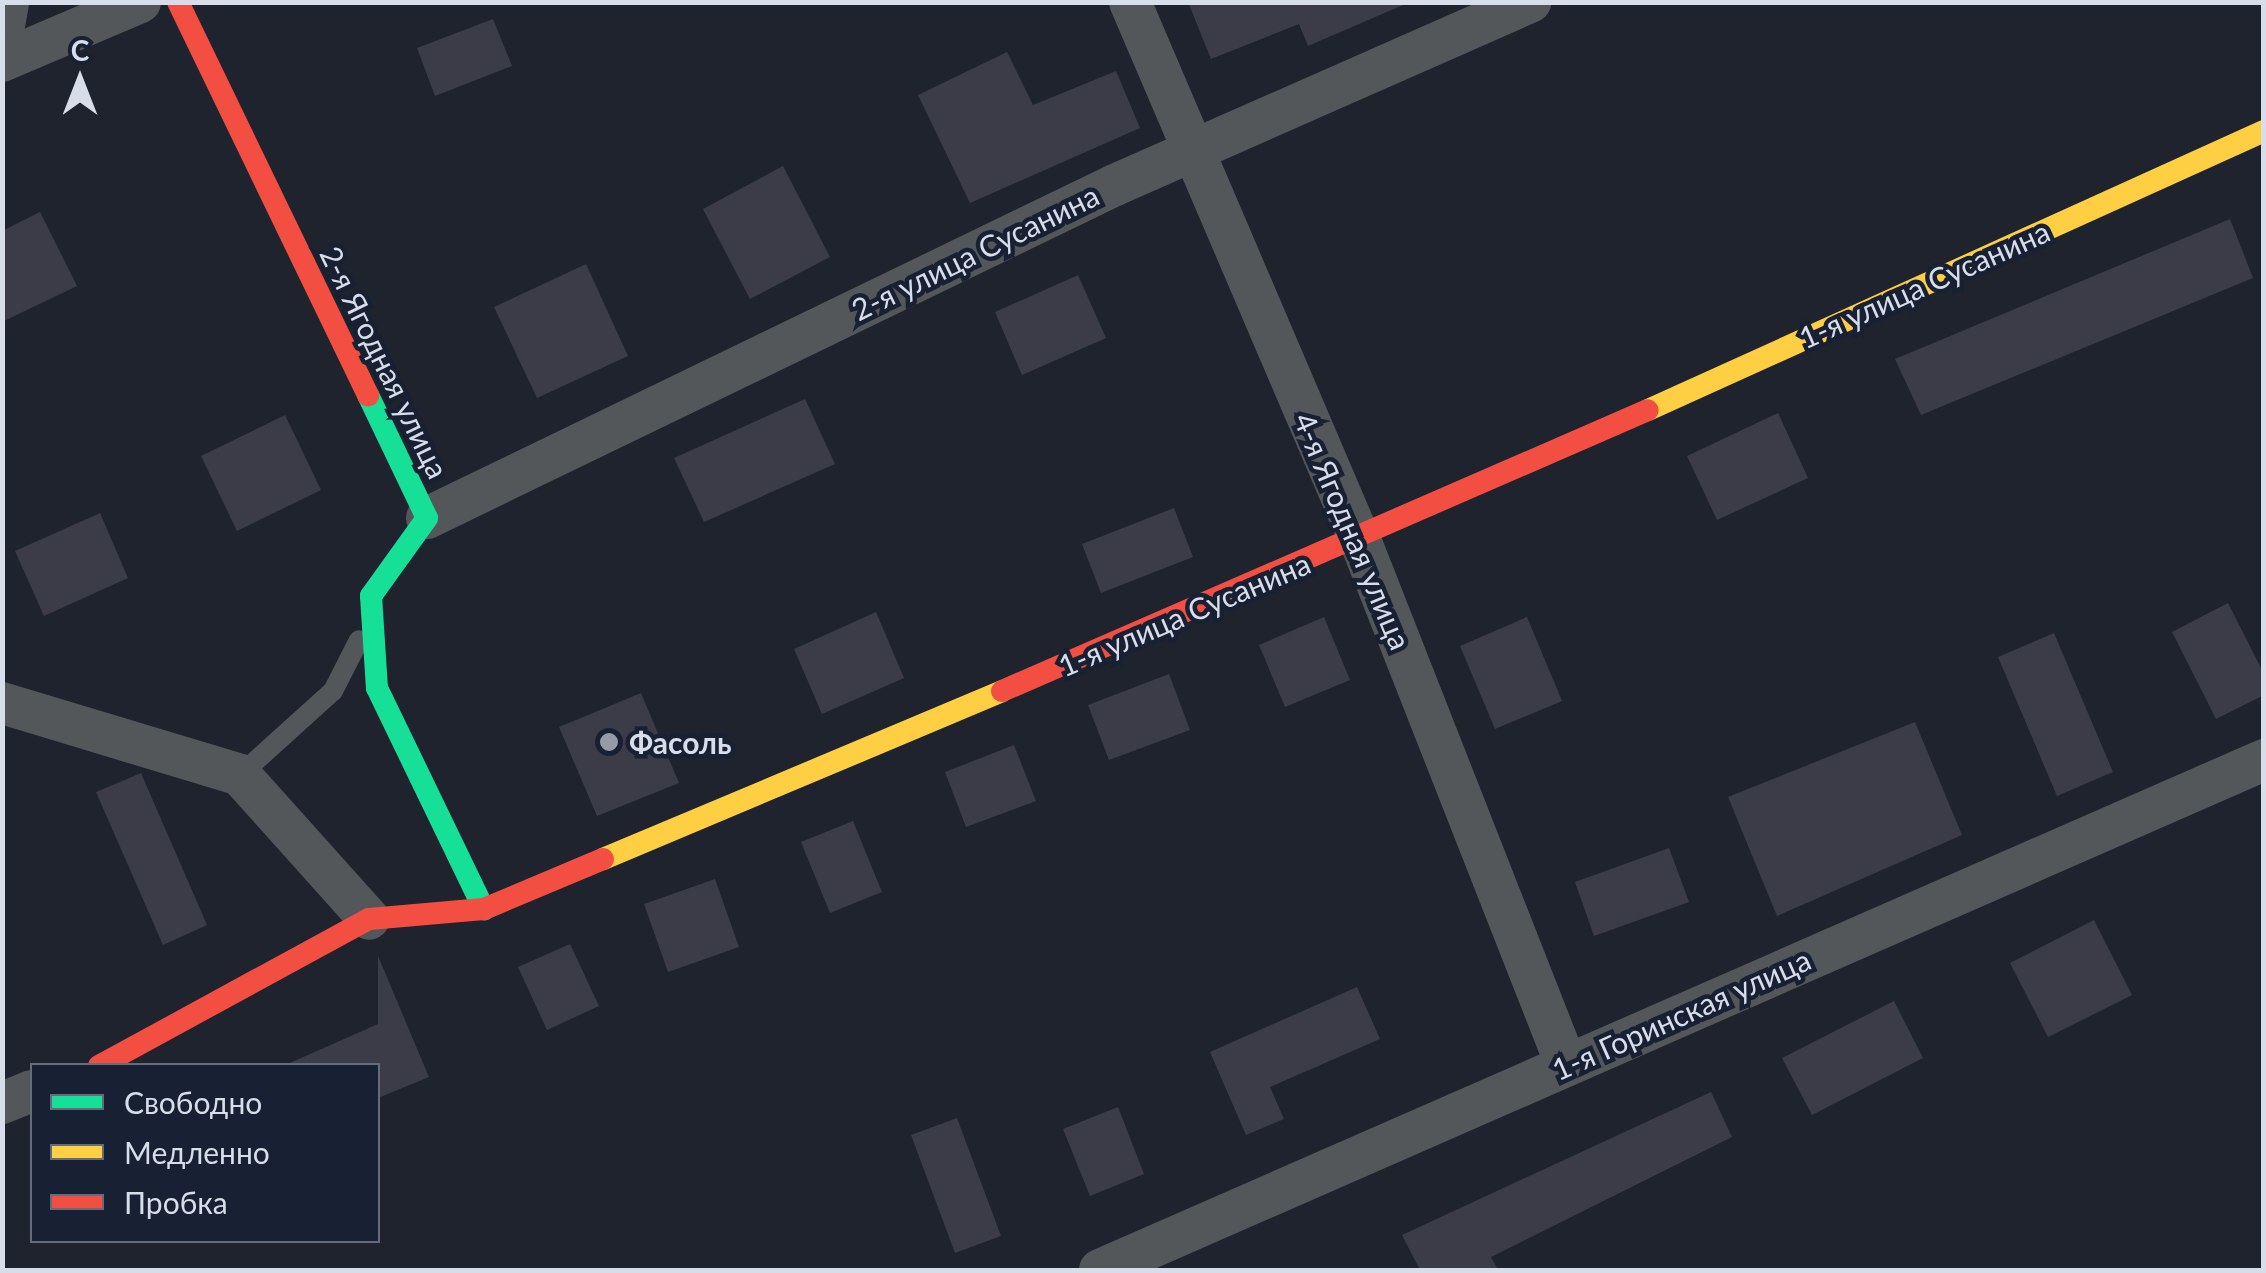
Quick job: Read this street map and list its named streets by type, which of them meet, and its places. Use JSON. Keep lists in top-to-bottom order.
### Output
{
  "streets": {
    "street": [
      "2-я улица Сусанина",
      "1-я улица Сусанина",
      "2-я Ягодная улица",
      "4-я Ягодная улица",
      "1-я Горинская улица"
    ]
  },
  "crossings": [
    ["2-я улица Сусанина", "2-я Ягодная улица"],
    ["2-я улица Сусанина", "4-я Ягодная улица"],
    ["1-я улица Сусанина", "4-я Ягодная улица"],
    ["4-я Ягодная улица", "1-я Горинская улица"]
  ],
  "places": ["Фасоль"],
  "legend": ["Свободно", "Медленно", "Пробка"],
  "north": "top"
}
